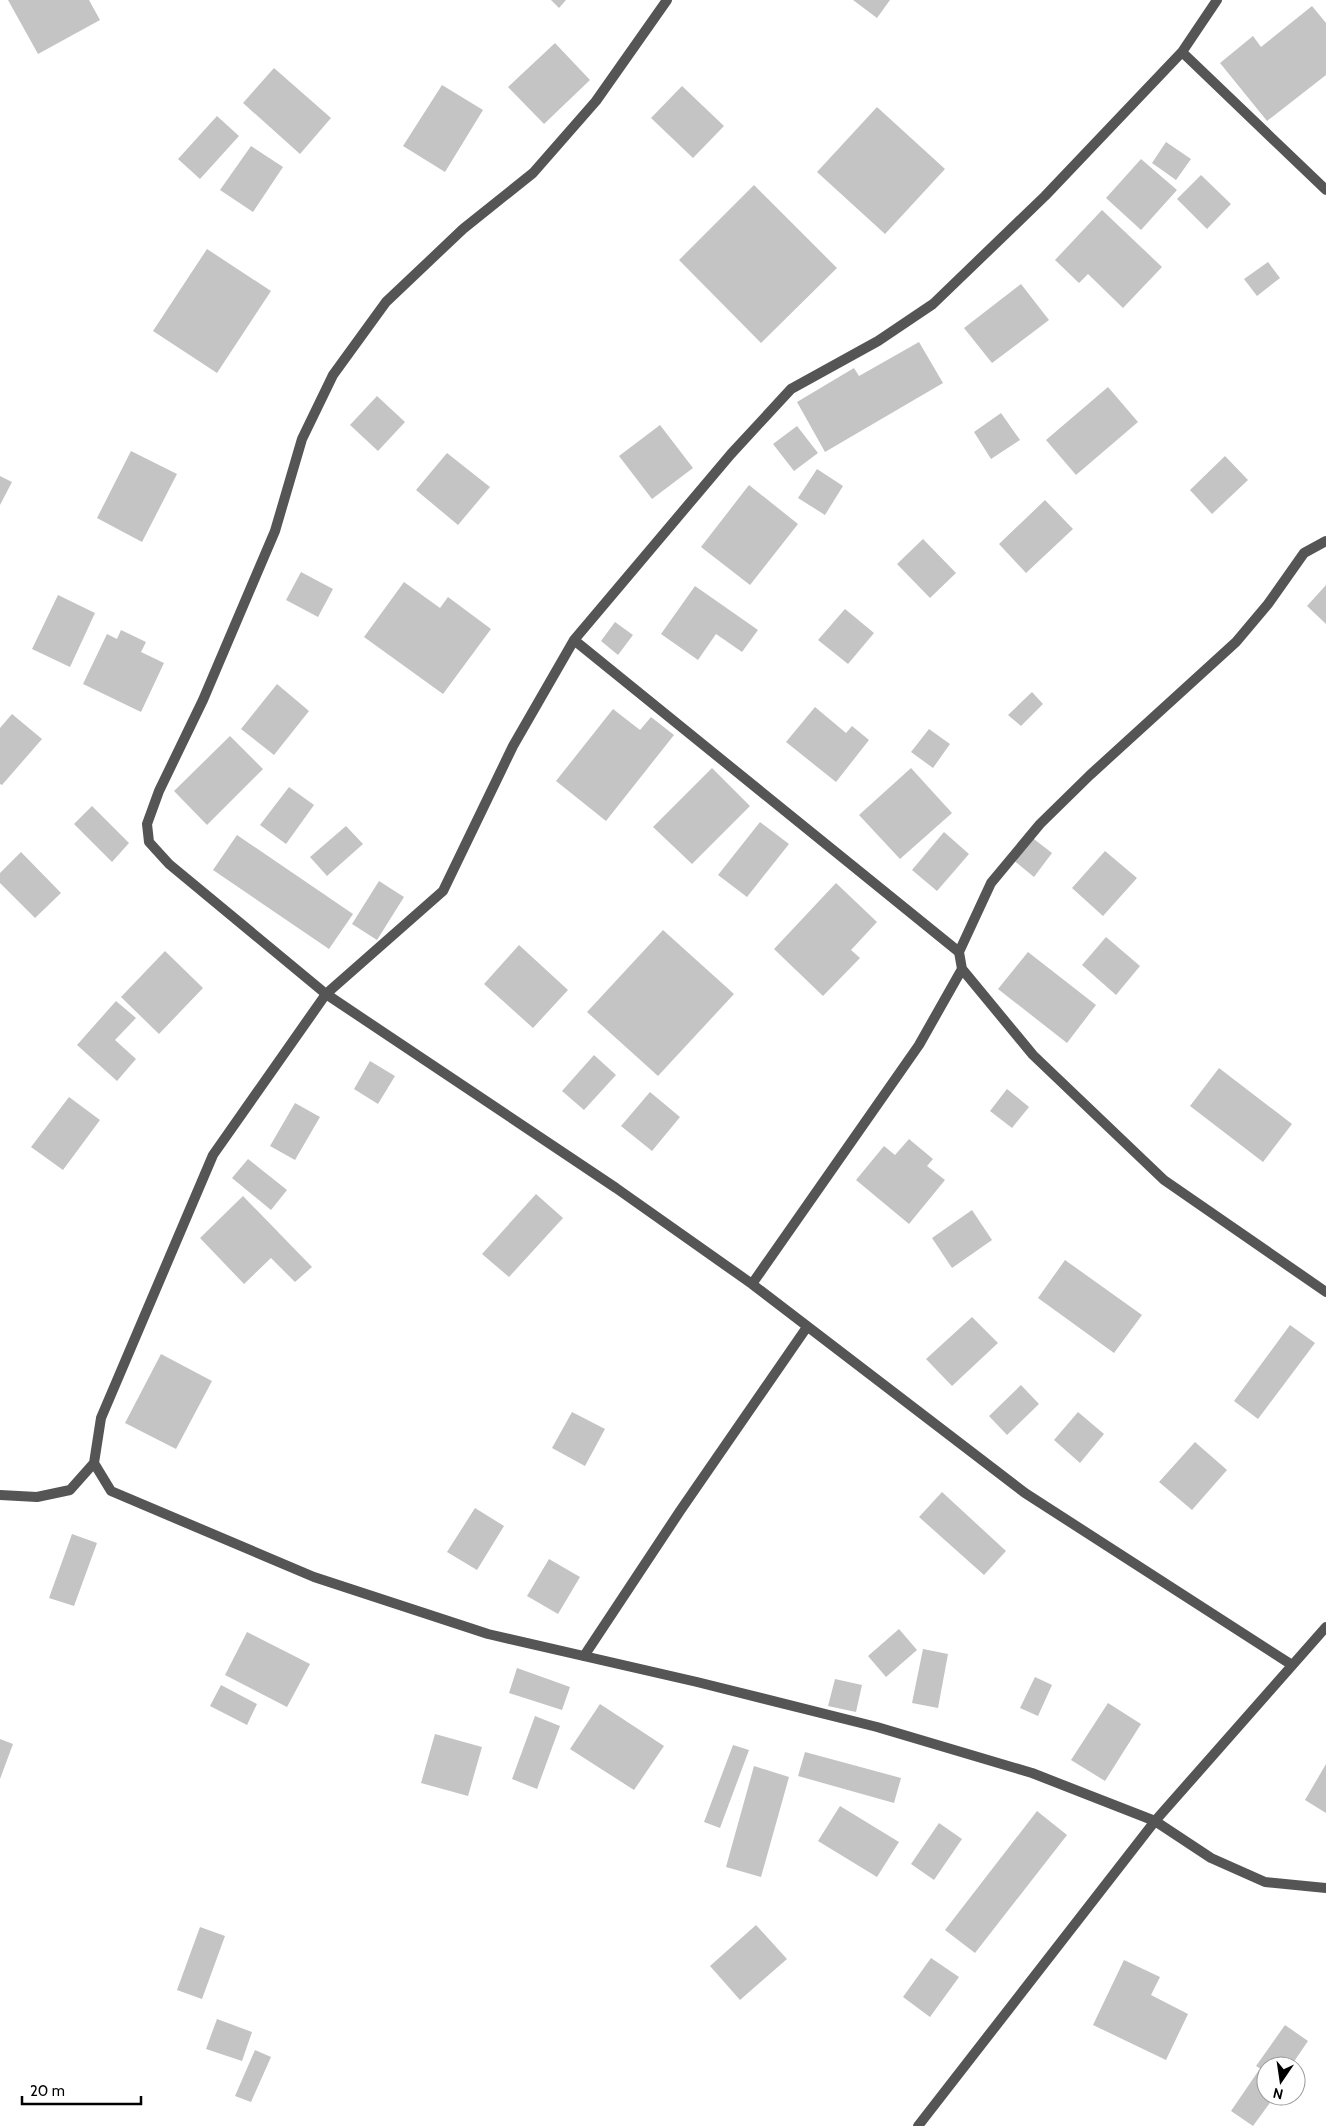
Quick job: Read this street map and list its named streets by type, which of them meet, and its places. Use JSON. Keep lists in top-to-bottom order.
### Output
{
  "scale_bar": "20 m",
  "north": "bottom"
}
